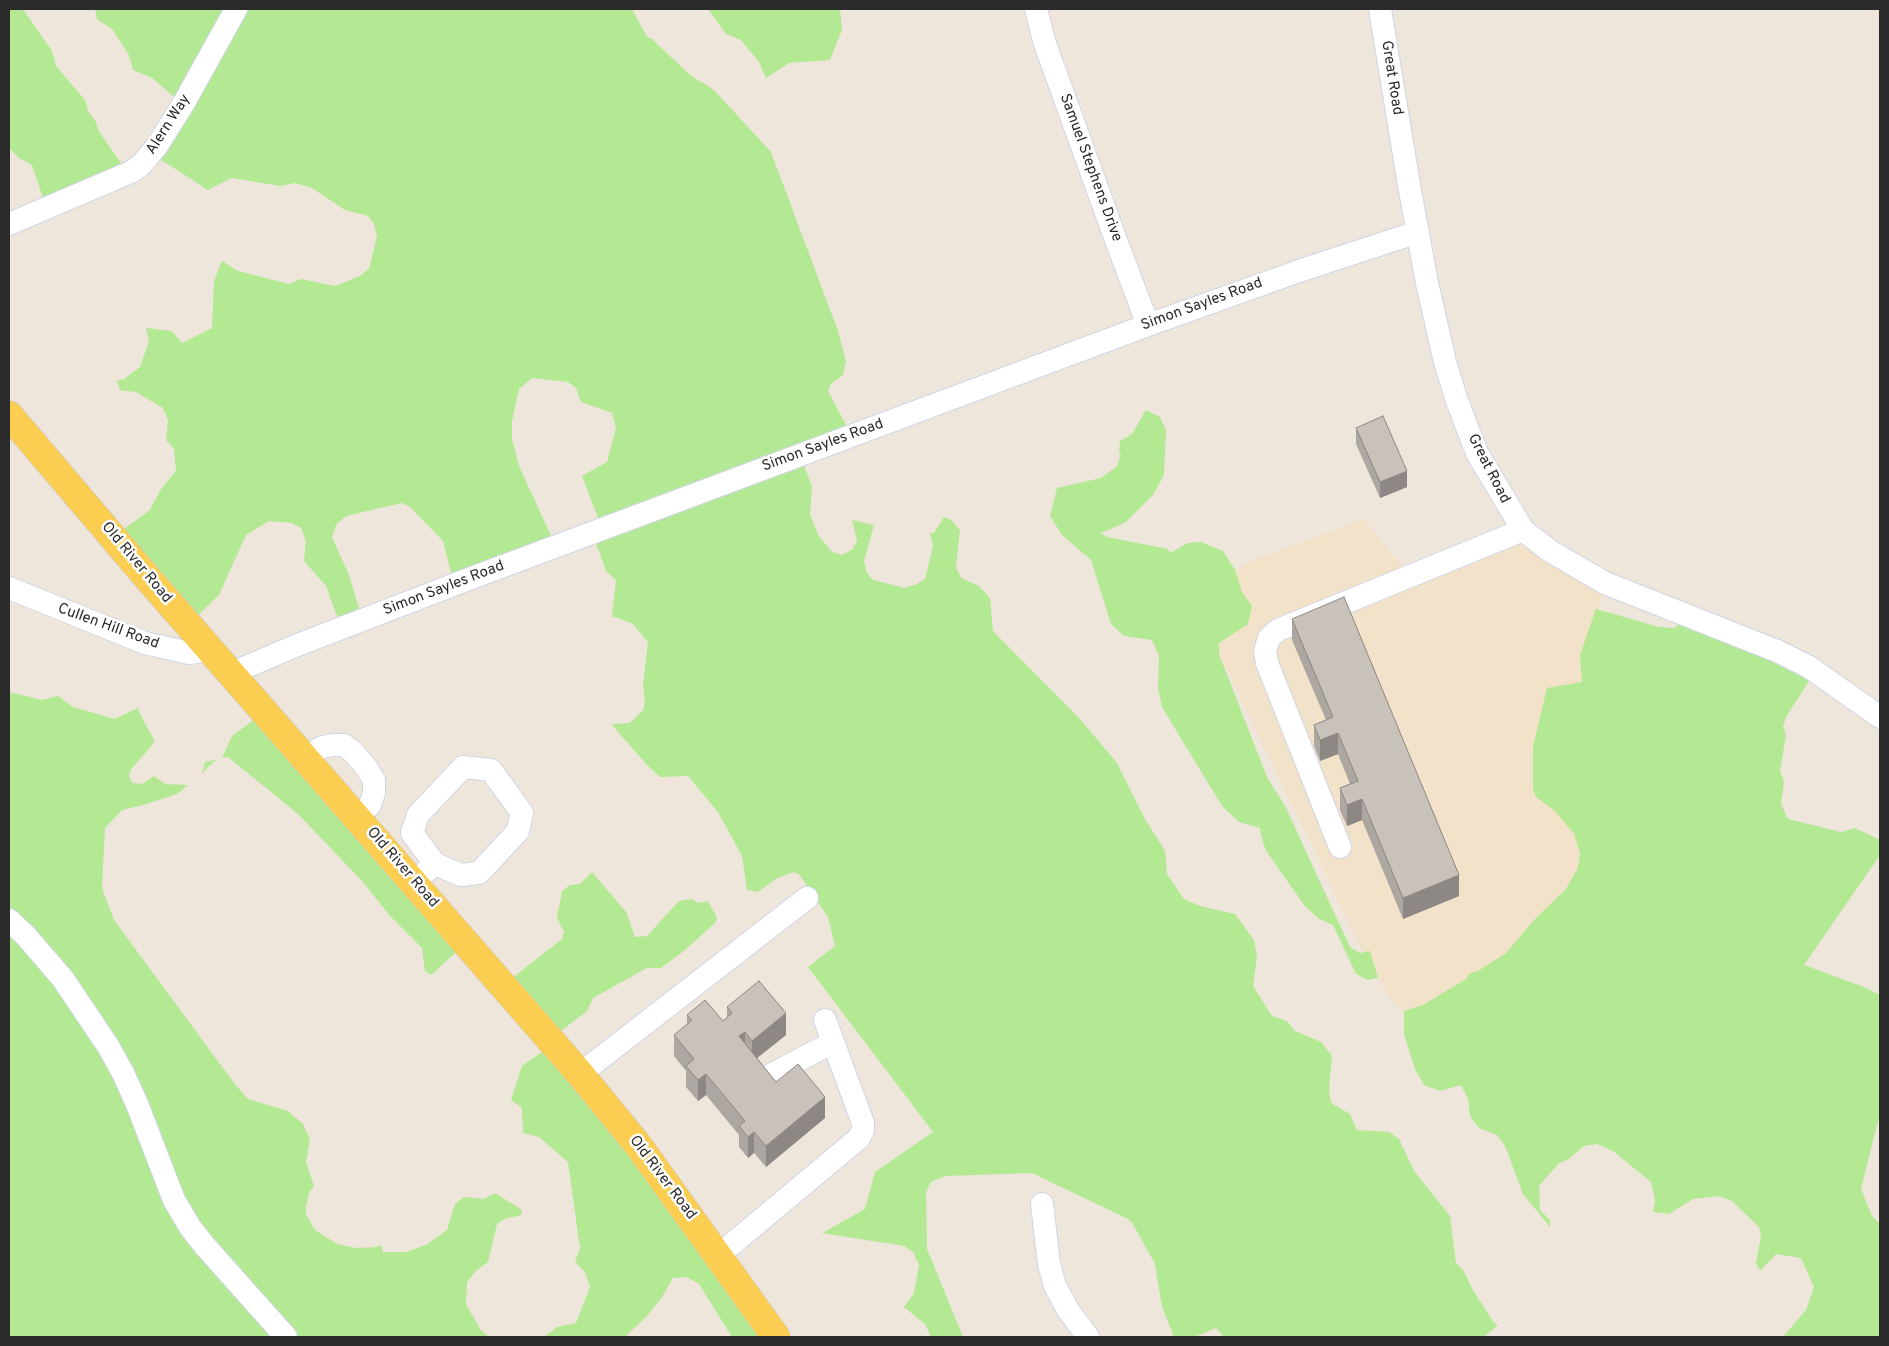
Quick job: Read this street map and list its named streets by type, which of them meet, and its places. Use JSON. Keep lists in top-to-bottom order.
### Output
{
  "streets": {
    "main road": ["Old River Road"],
    "street": [
      "Great Road",
      "Alern Way",
      "Samuel Stephens Drive",
      "Simon Sayles Road",
      "Cullen Hill Road"
    ]
  },
  "crossings": [
    ["Great Road", "Simon Sayles Road"],
    ["Samuel Stephens Drive", "Simon Sayles Road"],
    ["Simon Sayles Road", "Old River Road"],
    ["Old River Road", "Cullen Hill Road"]
  ]
}
